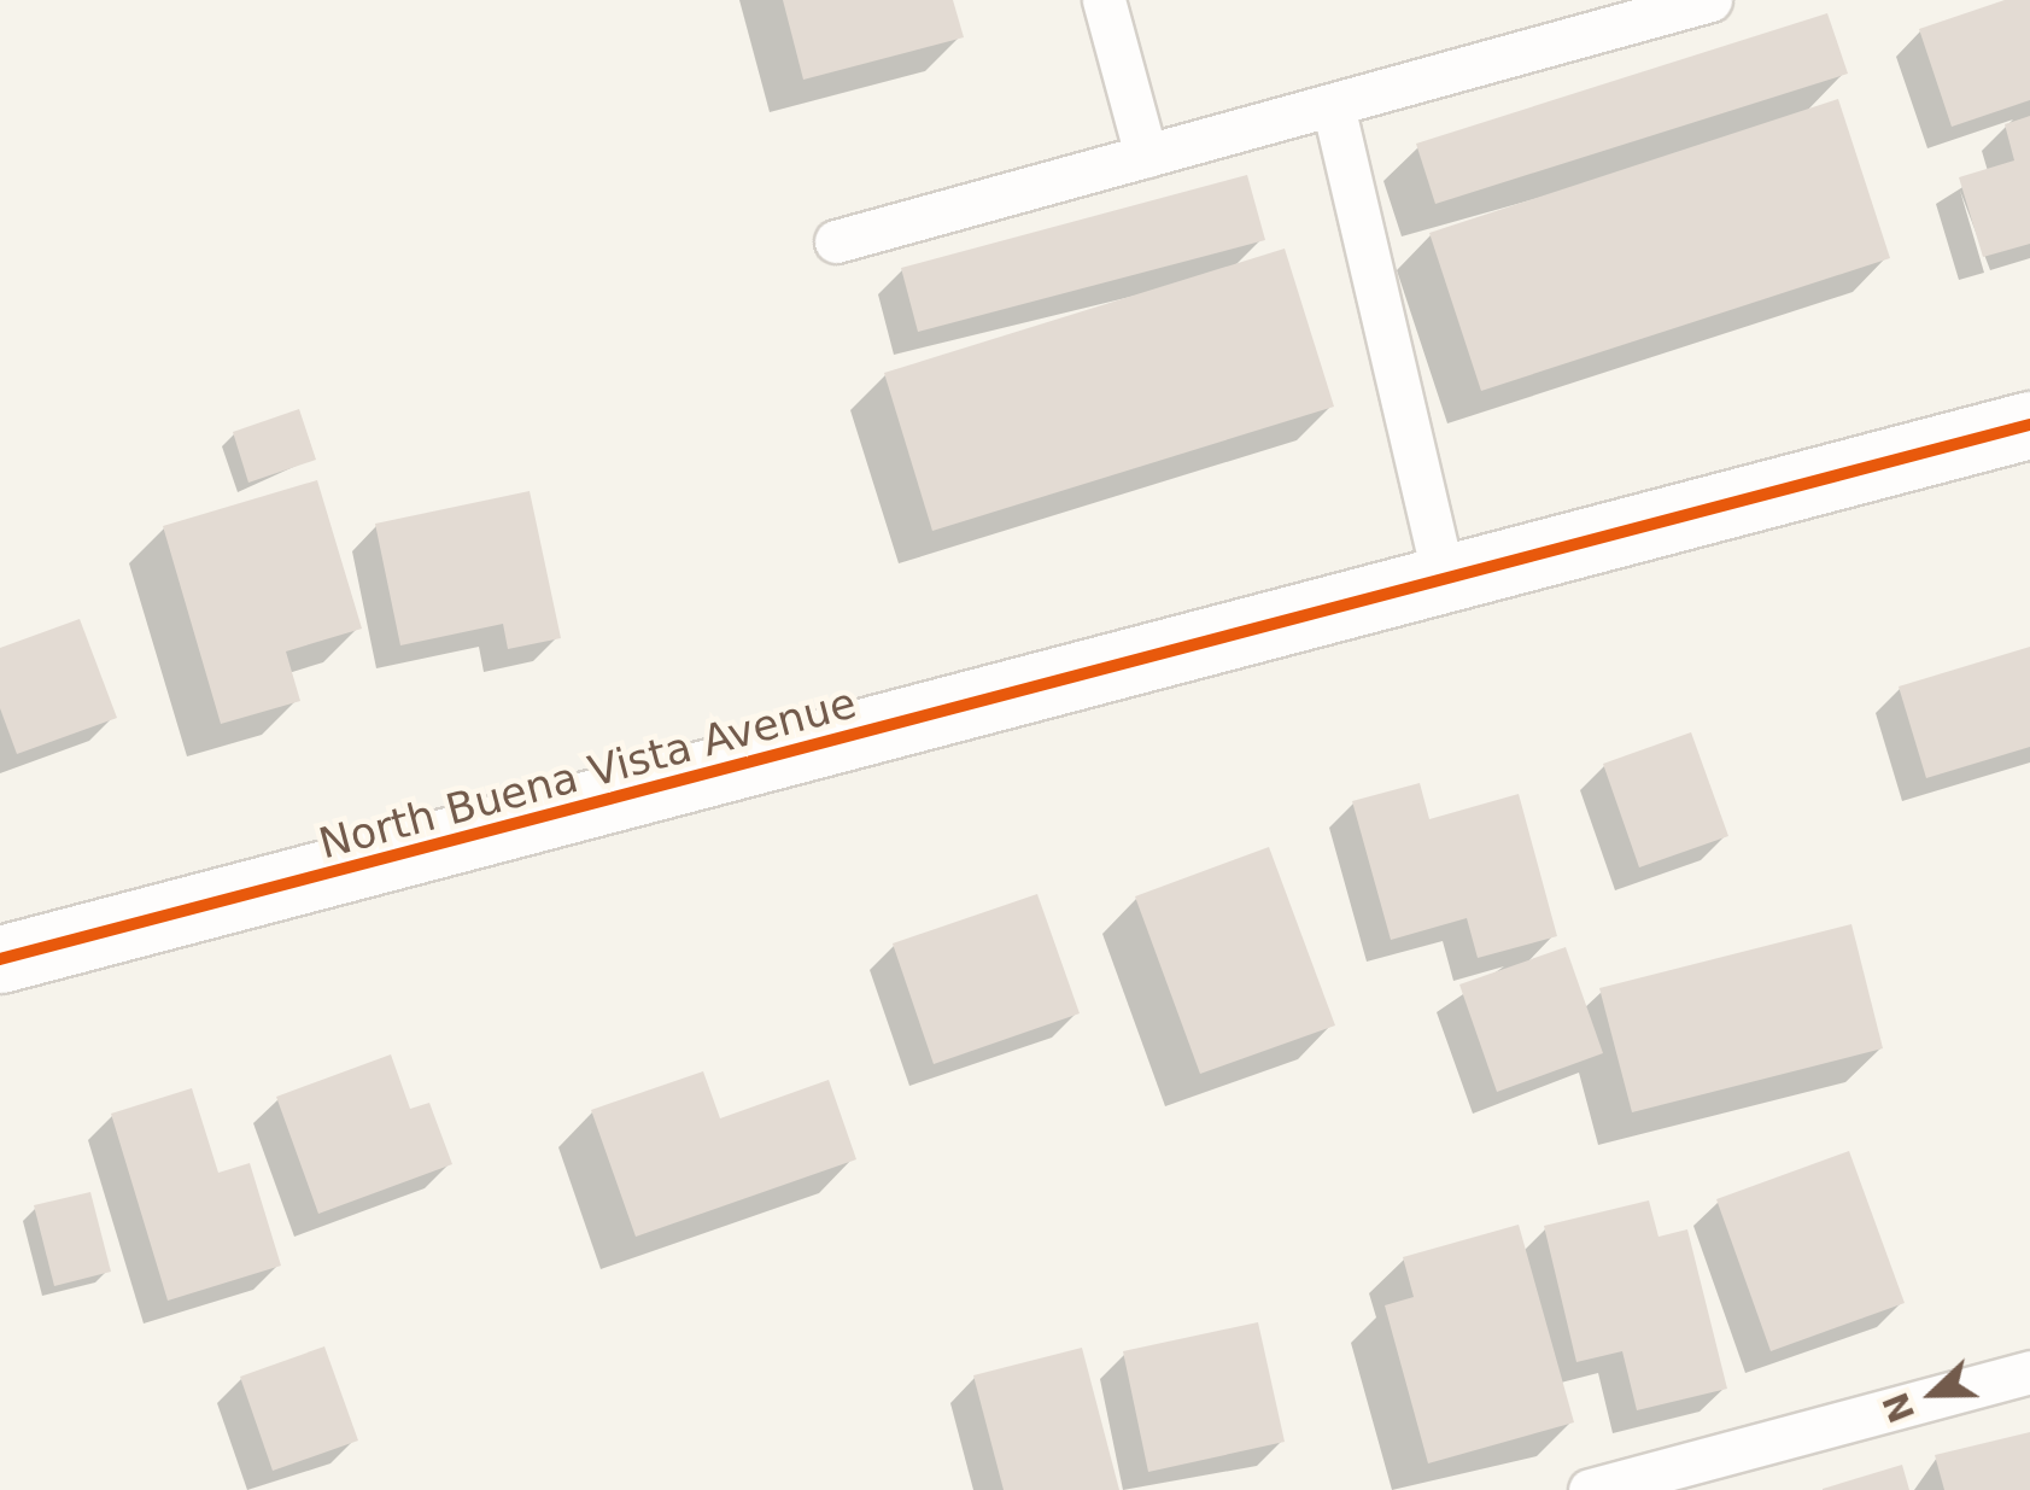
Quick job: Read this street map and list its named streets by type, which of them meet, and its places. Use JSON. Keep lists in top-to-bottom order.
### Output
{
  "streets": {
    "street": ["North Buena Vista Avenue"]
  },
  "north": "left"
}
